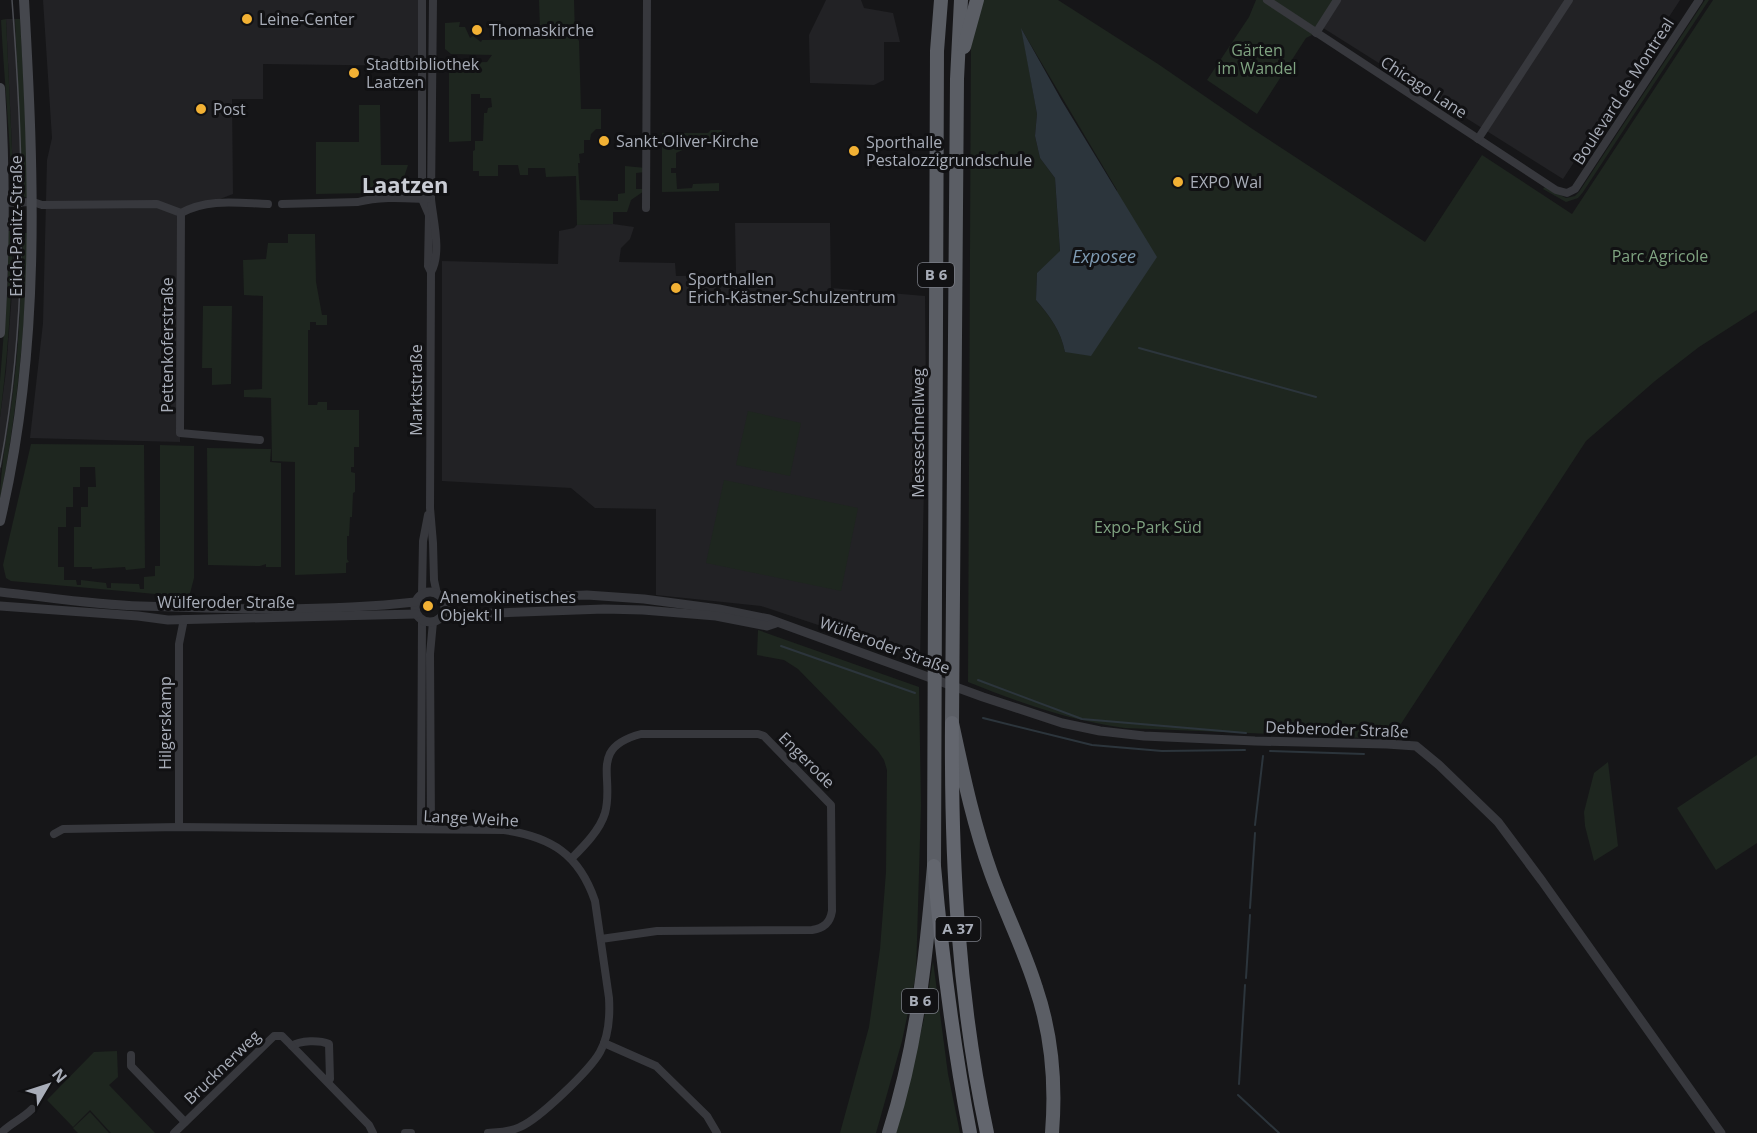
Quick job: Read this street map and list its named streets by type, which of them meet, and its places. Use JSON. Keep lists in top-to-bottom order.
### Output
{
  "streets": {
    "highway": ["B 6", "Messeschnellweg", "A 37"],
    "main road": ["Erich-Panitz-Straße"],
    "street": [
      "Chicago Lane",
      "Boulevard de Montreal",
      "Pettenkoferstraße",
      "Marktstraße",
      "Wülferoder Straße",
      "Hilgerskamp",
      "Debberoder Straße",
      "Engerode",
      "Lange Weihe",
      "Brucknerweg"
    ]
  },
  "crossings": [
    ["Chicago Lane", "Boulevard de Montreal"],
    ["B 6", "Messeschnellweg"],
    ["B 6", "A 37"],
    ["Marktstraße", "Wülferoder Straße"],
    ["Messeschnellweg", "A 37"],
    ["Wülferoder Straße", "Hilgerskamp"],
    ["Wülferoder Straße", "Debberoder Straße"],
    ["Hilgerskamp", "Lange Weihe"],
    ["Engerode", "Lange Weihe"]
  ],
  "districts": ["Laatzen"],
  "water": ["Exposee"],
  "parks": ["Gärten im Wandel", "Parc Agricole", "Expo-Park Süd"],
  "places": [
    "Leine-Center",
    "Thomaskirche",
    "Stadtbibliothek Laatzen",
    "Post",
    "Sankt-Oliver-Kirche",
    "Sporthalle Pestalozzigrundschule",
    "EXPO Wal",
    "Sporthallen Erich-Kästner-Schulzentrum",
    "Anemokinetisches Objekt II"
  ],
  "north": "top right"
}
